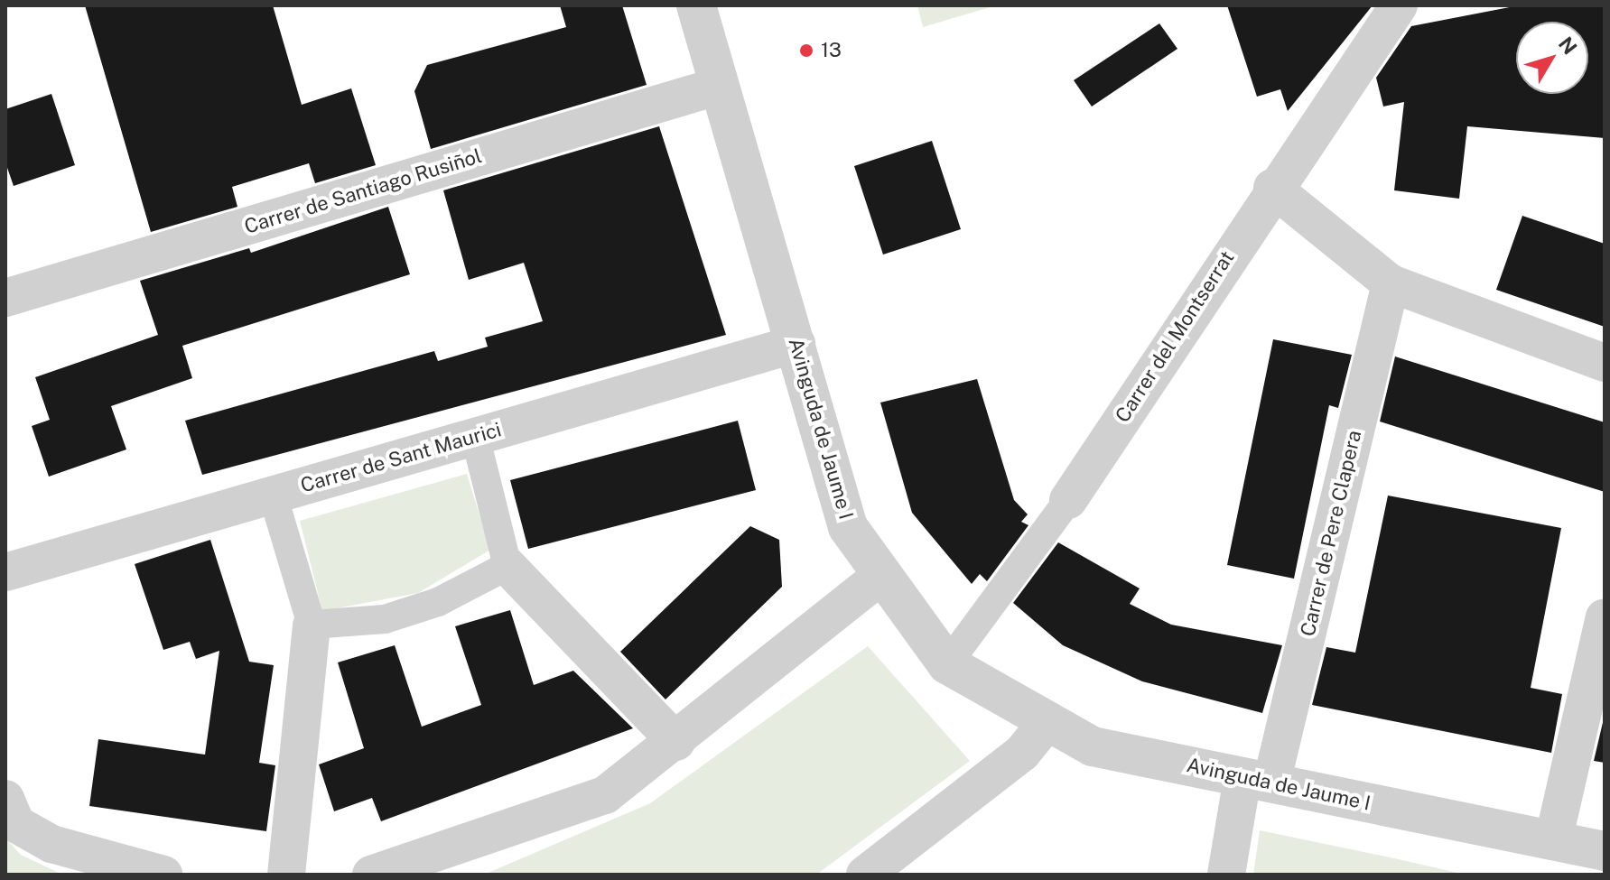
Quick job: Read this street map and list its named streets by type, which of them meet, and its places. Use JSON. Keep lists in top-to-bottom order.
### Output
{
  "streets": {
    "street": [
      "Carrer de Santiago Rusiñol",
      "Carrer del Montserrat",
      "Avinguda de Jaume I",
      "Carrer de Sant Maurici",
      "Carrer de Pere Clapera"
    ]
  },
  "crossings": [
    ["Carrer de Santiago Rusiñol", "Avinguda de Jaume I"],
    ["Carrer del Montserrat", "Avinguda de Jaume I"],
    ["Avinguda de Jaume I", "Carrer de Sant Maurici"],
    ["Avinguda de Jaume I", "Carrer de Pere Clapera"]
  ],
  "places": ["13"],
  "north": "top right"
}
